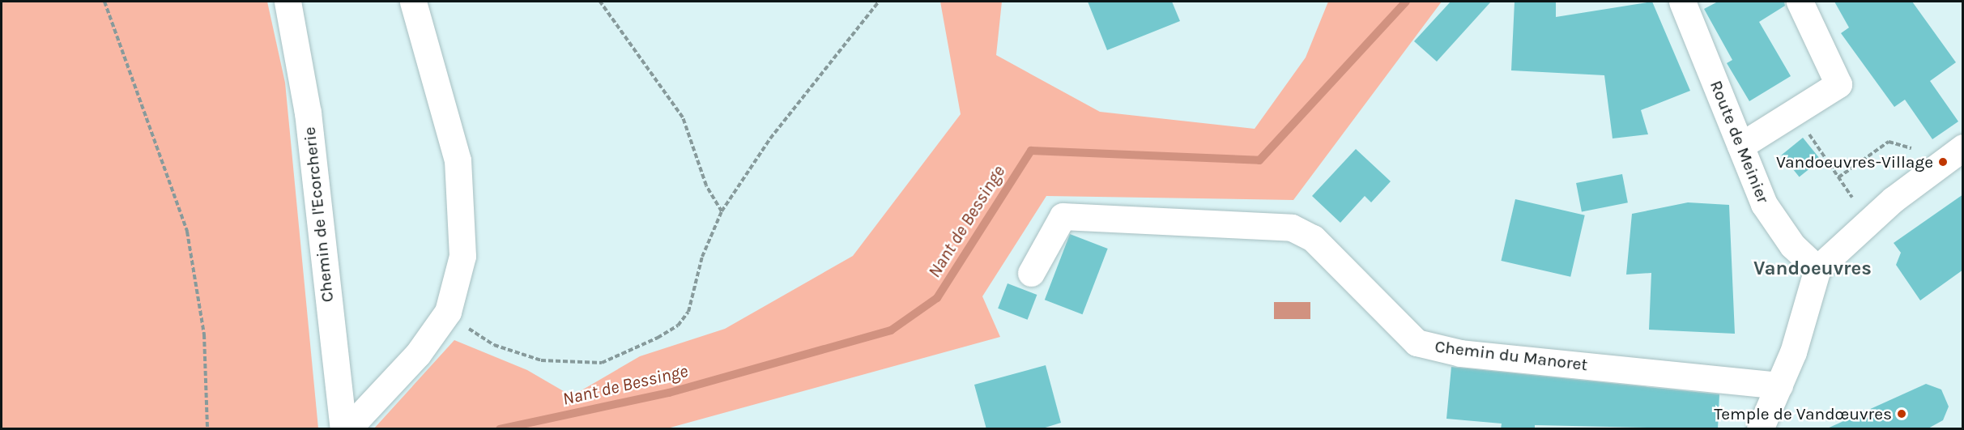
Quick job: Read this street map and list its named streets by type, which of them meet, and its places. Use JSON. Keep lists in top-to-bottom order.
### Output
{
  "streets": {
    "street": ["Route de Meinier", "Chemin de l'Ecorcherie", "Chemin du Manoret"]
  },
  "districts": ["Vandoeuvres"],
  "water": ["Nant de Bessinge"],
  "places": ["Vandoeuvres-Village", "Temple de Vandœuvres"]
}
